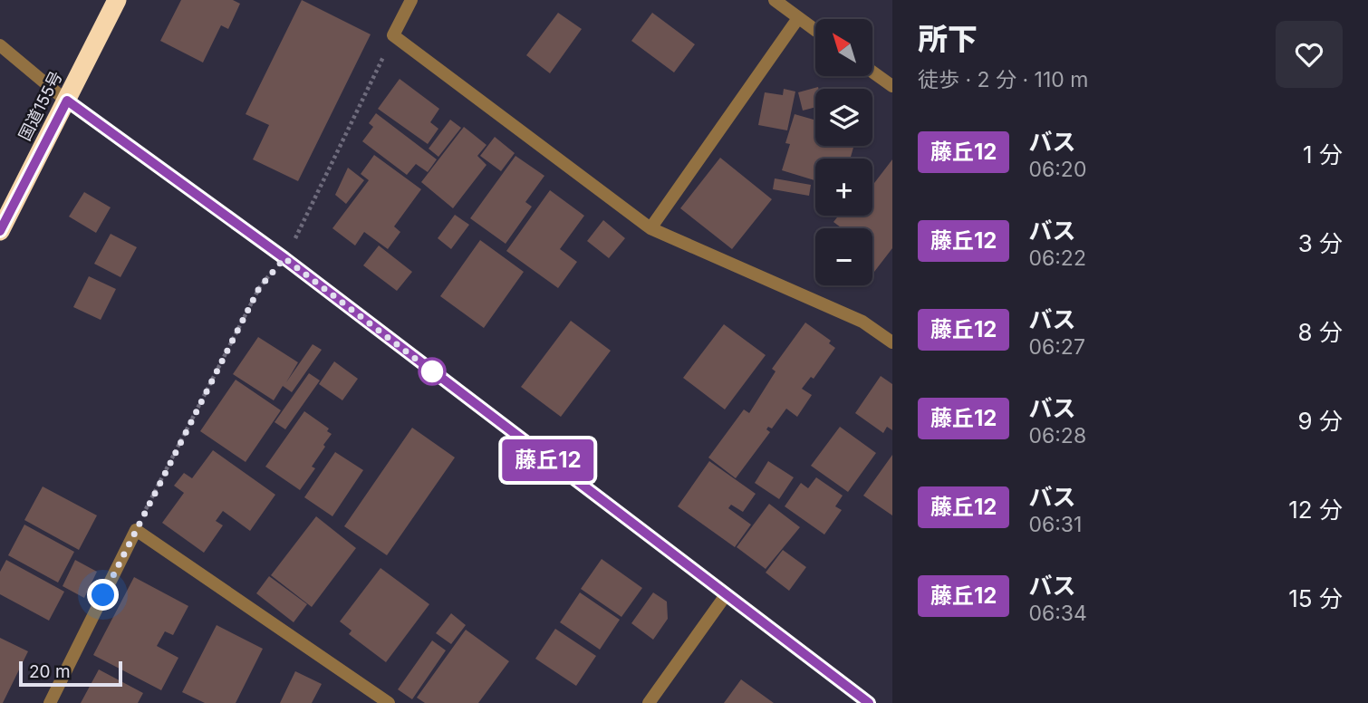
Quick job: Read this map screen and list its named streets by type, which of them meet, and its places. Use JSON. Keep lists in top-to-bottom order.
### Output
{
  "streets": {
    "highway": ["国道155号"]
  },
  "lines": ["bus line 藤丘12"],
  "scale_bar": "20 m",
  "north": "top left",
  "page": {
    "on_map": "藤丘12",
    "heading": ["所下", "徒歩 · 2 分 · 110 m"],
    "map_buttons": ["+", "−"],
    "list": [
      {
        "mark": "藤丘12",
        "name": "バス",
        "note": "06:20",
        "value": "1 分"
      },
      {
        "mark": "藤丘12",
        "name": "バス",
        "note": "06:22",
        "value": "3 分"
      },
      {
        "mark": "藤丘12",
        "name": "バス",
        "note": "06:27",
        "value": "8 分"
      },
      {
        "mark": "藤丘12",
        "name": "バス",
        "note": "06:28",
        "value": "9 分"
      },
      {
        "mark": "藤丘12",
        "name": "バス",
        "note": "06:31",
        "value": "12 分"
      },
      {
        "mark": "藤丘12",
        "name": "バス",
        "note": "06:34",
        "value": "15 分"
      }
    ],
    "scale": "20 m"
  }
}
